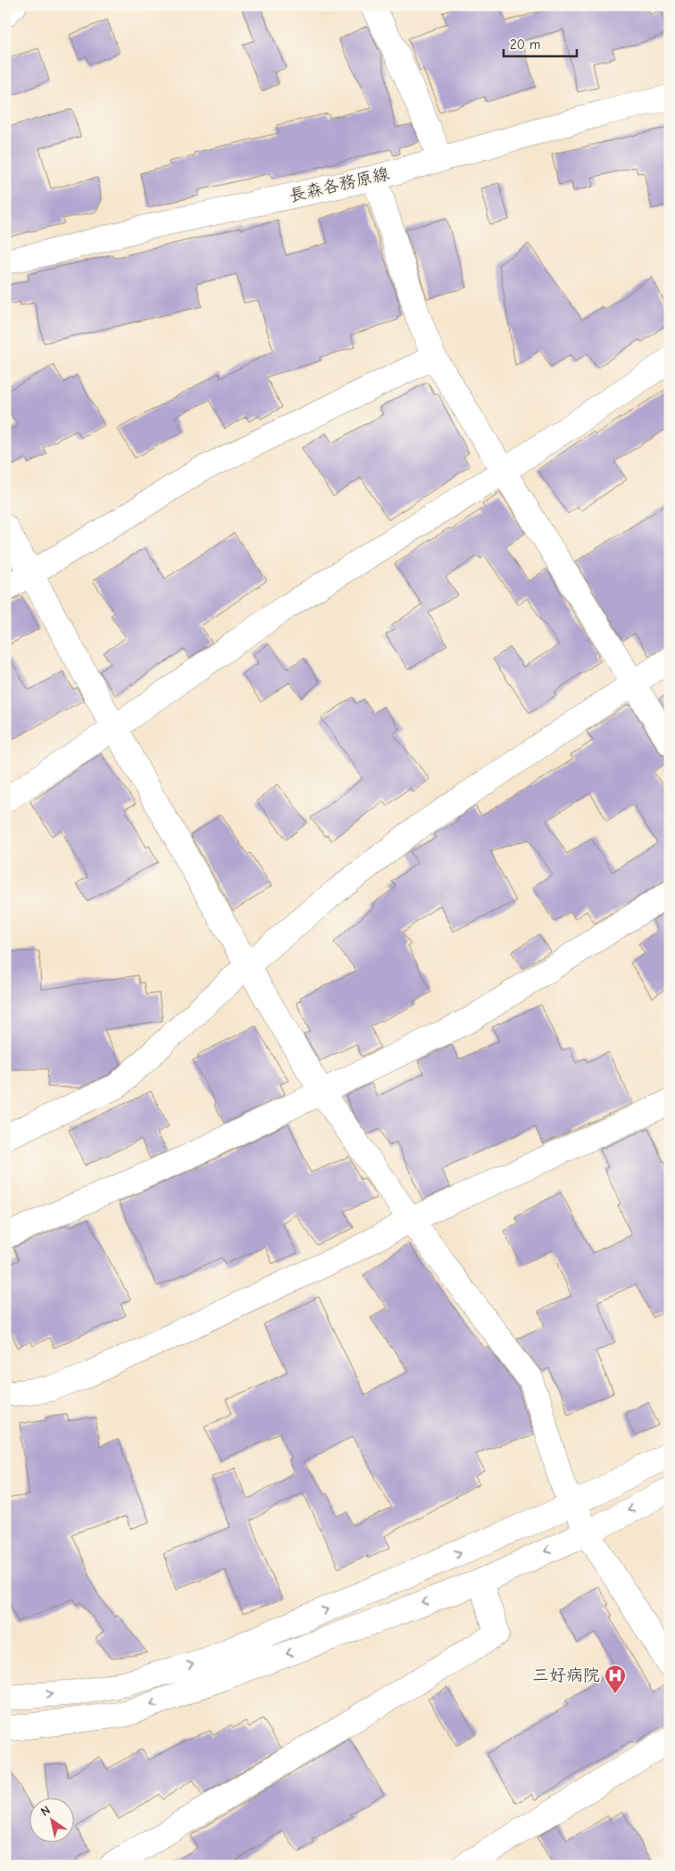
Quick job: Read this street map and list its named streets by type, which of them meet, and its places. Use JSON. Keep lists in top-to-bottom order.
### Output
{
  "streets": {
    "street": ["長森各務原線"]
  },
  "places": {
    "hospital": ["三好病院"]
  },
  "scale_bar": "20 m",
  "north": "top left"
}
